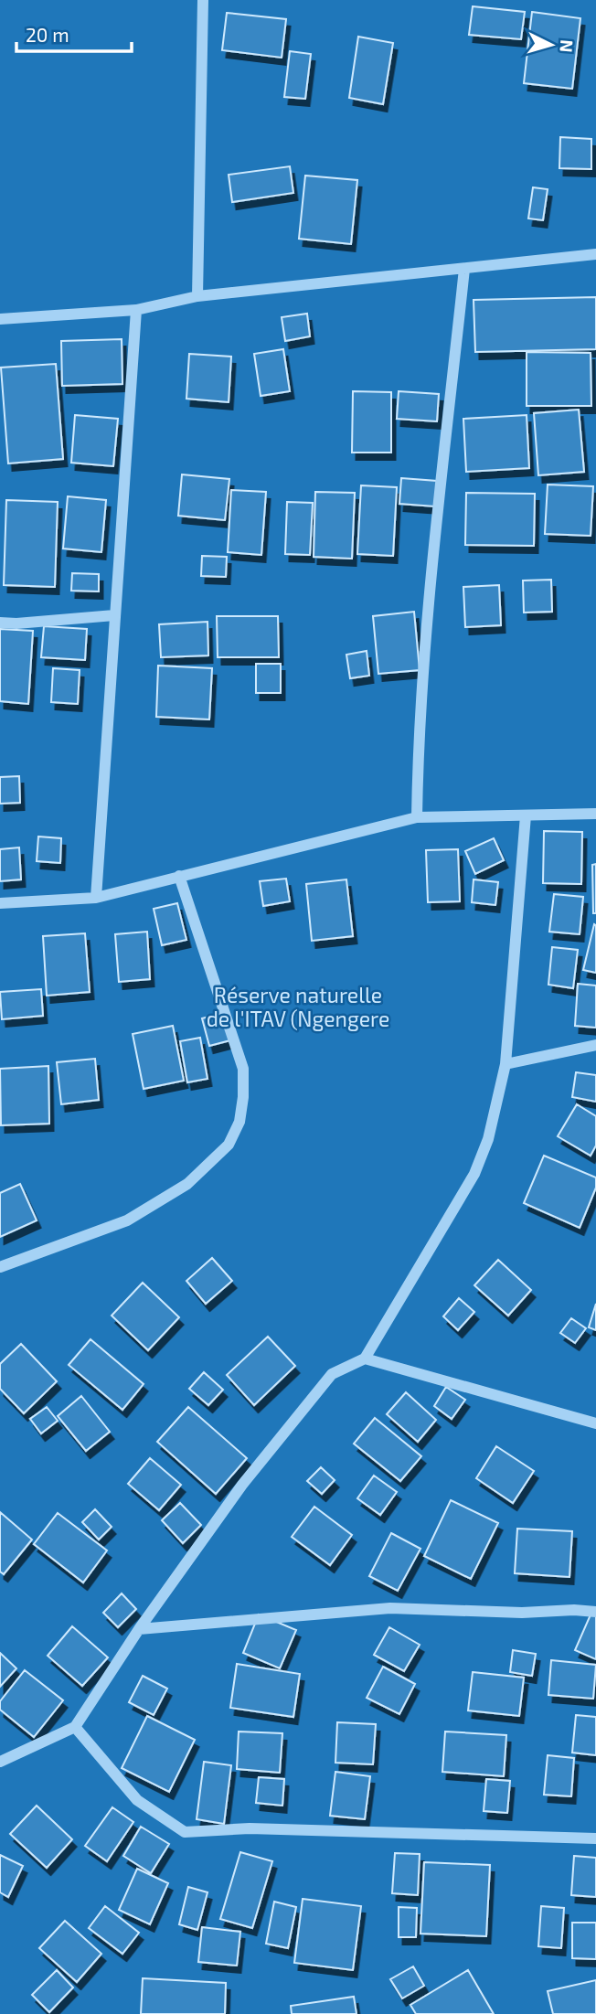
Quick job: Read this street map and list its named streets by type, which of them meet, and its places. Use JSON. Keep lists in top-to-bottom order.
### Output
{
  "parks": ["Réserve naturelle de l'ITAV (Ngengere"],
  "scale_bar": "20 m",
  "north": "right"
}
